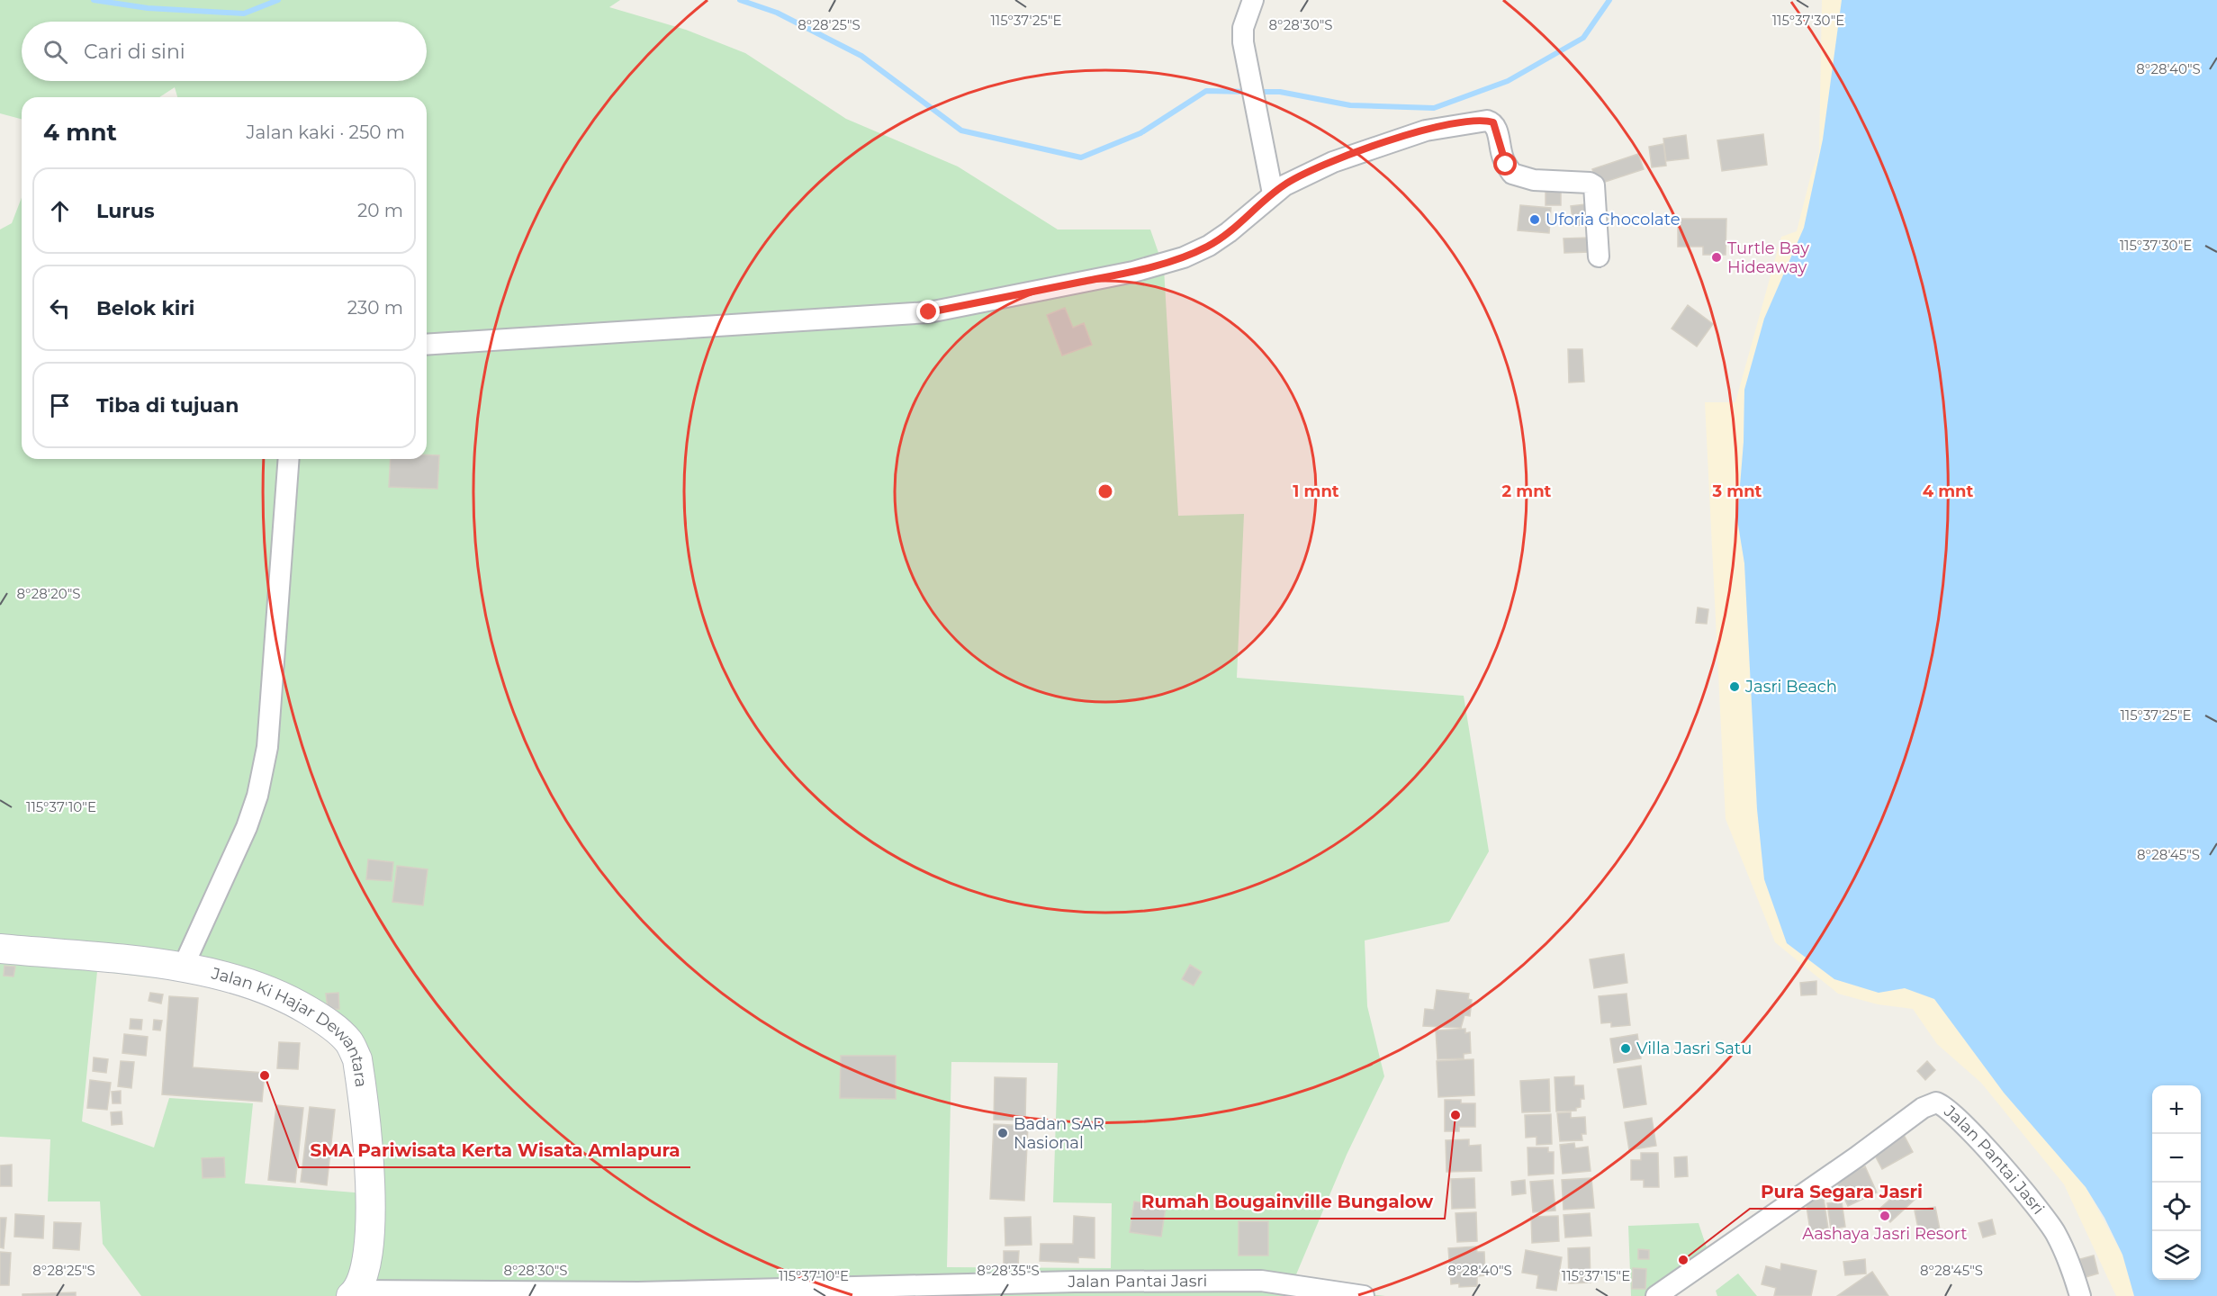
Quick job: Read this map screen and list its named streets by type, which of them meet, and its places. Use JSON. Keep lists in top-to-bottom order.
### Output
{
  "streets": {
    "street": ["Jalan Ki Hajar Dewantara", "Jalan Pantai Jasri"]
  },
  "crossings": [
    ["Jalan Ki Hajar Dewantara", "Jalan Pantai Jasri"]
  ],
  "places": [
    "Uforia Chocolate",
    "Turtle Bay Hideaway",
    "Jasri Beach",
    "Villa Jasri Satu",
    "SMA Pariwisata Kerta Wisata Amlapura",
    "Rumah Bougainville Bungalow",
    "Badan SAR Nasional",
    "Aashaya Jasri Resort",
    "Pura Segara Jasri"
  ],
  "page": {
    "search": "Cari di sini",
    "heading": ["4 mnt", "Jalan kaki · 250 m"],
    "list": [
      ["Lurus", "20 m"],
      ["Belok kiri", "230 m"],
      "Tiba di tujuan"
    ],
    "map_buttons": ["+", "−"]
  },
  "coordinates": [
    "115°37'30\"E",
    "115°37'25\"E",
    "8°28'30\"S",
    "8°28'25\"S",
    "8°28'40\"S",
    "8°28'20\"S",
    "115°37'10\"E",
    "8°28'45\"S",
    "8°28'35\"S",
    "115°37'15\"E"
  ],
  "rings": [
    "1 mnt",
    "2 mnt",
    "3 mnt",
    "4 mnt"
  ]
}
